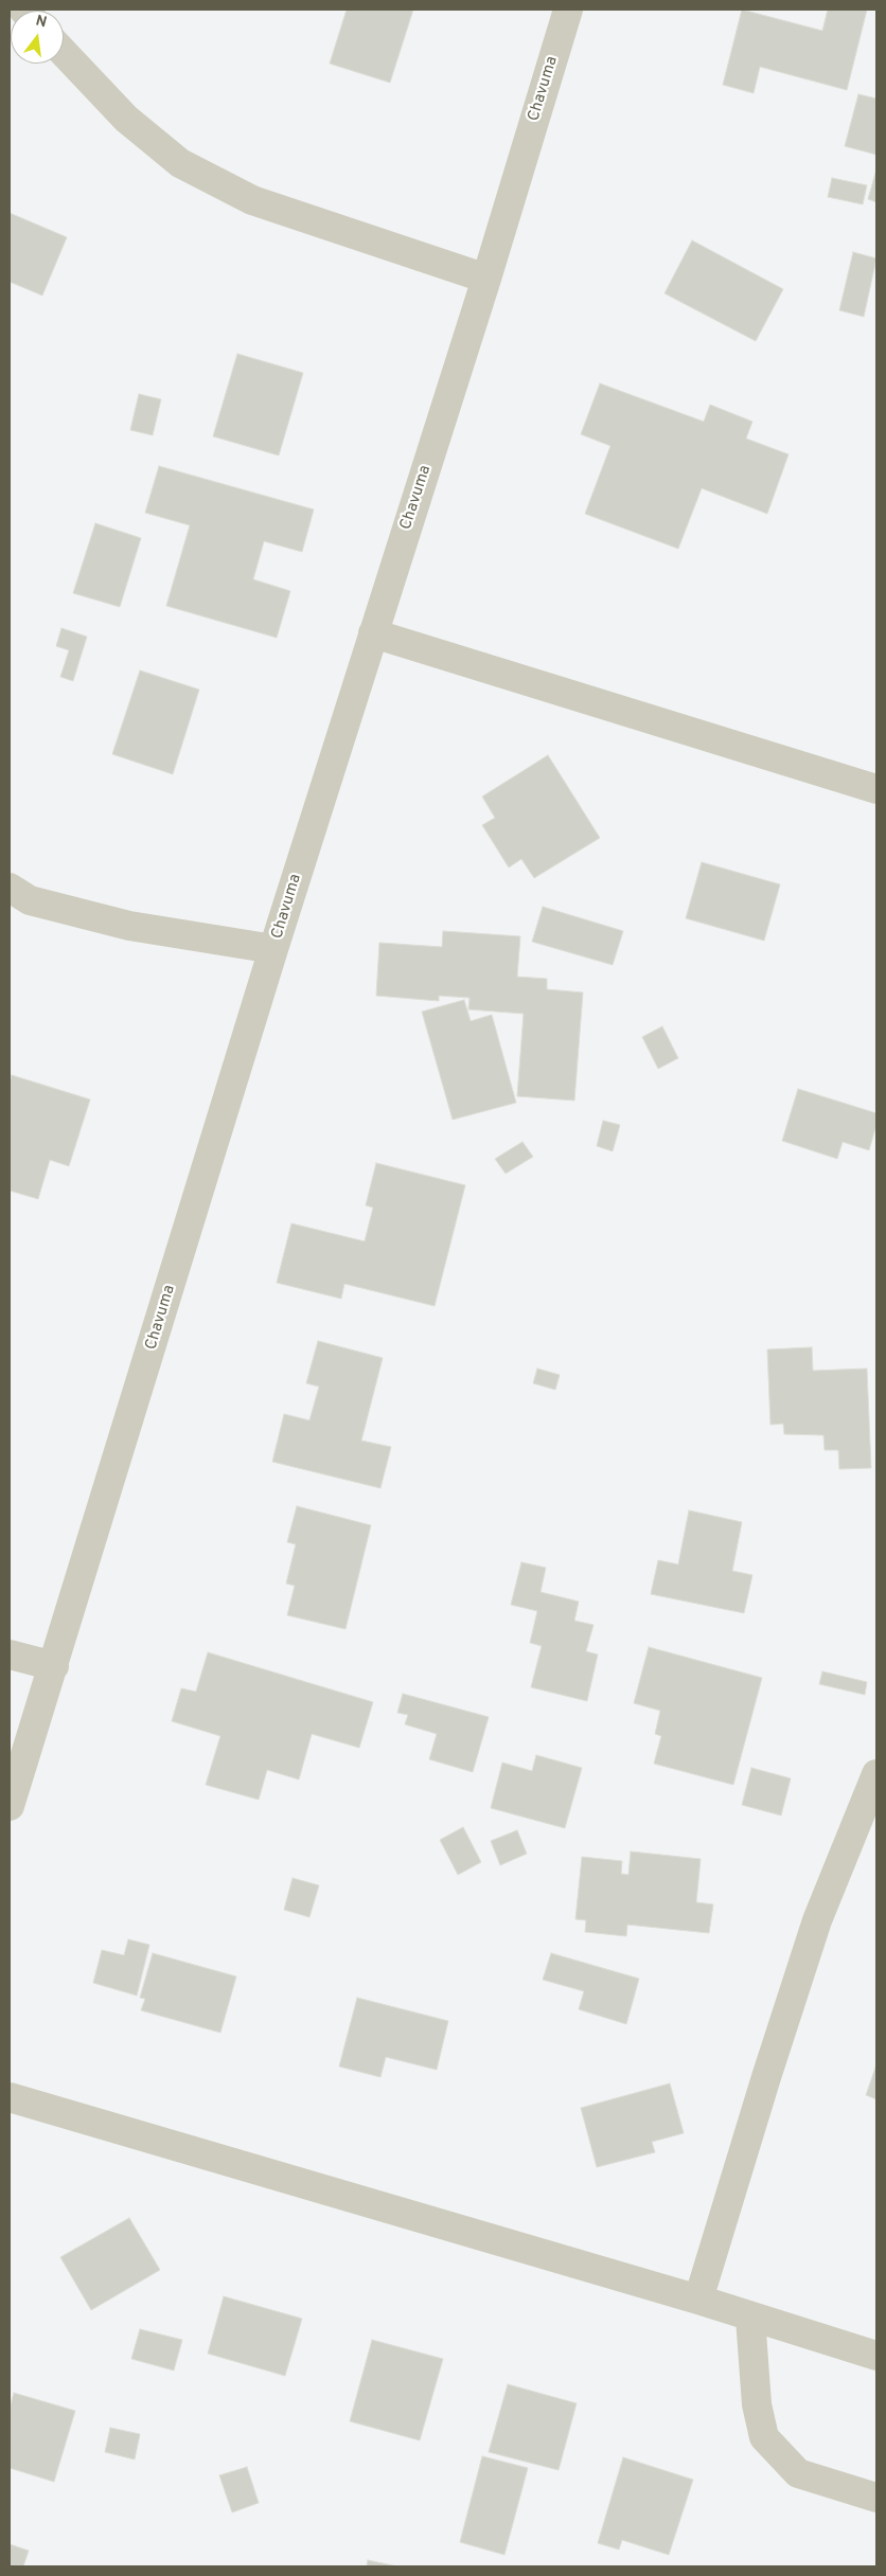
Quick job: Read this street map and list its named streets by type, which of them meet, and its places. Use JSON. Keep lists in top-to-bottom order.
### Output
{
  "streets": {
    "street": ["Chavuma"]
  },
  "north": "top"
}
